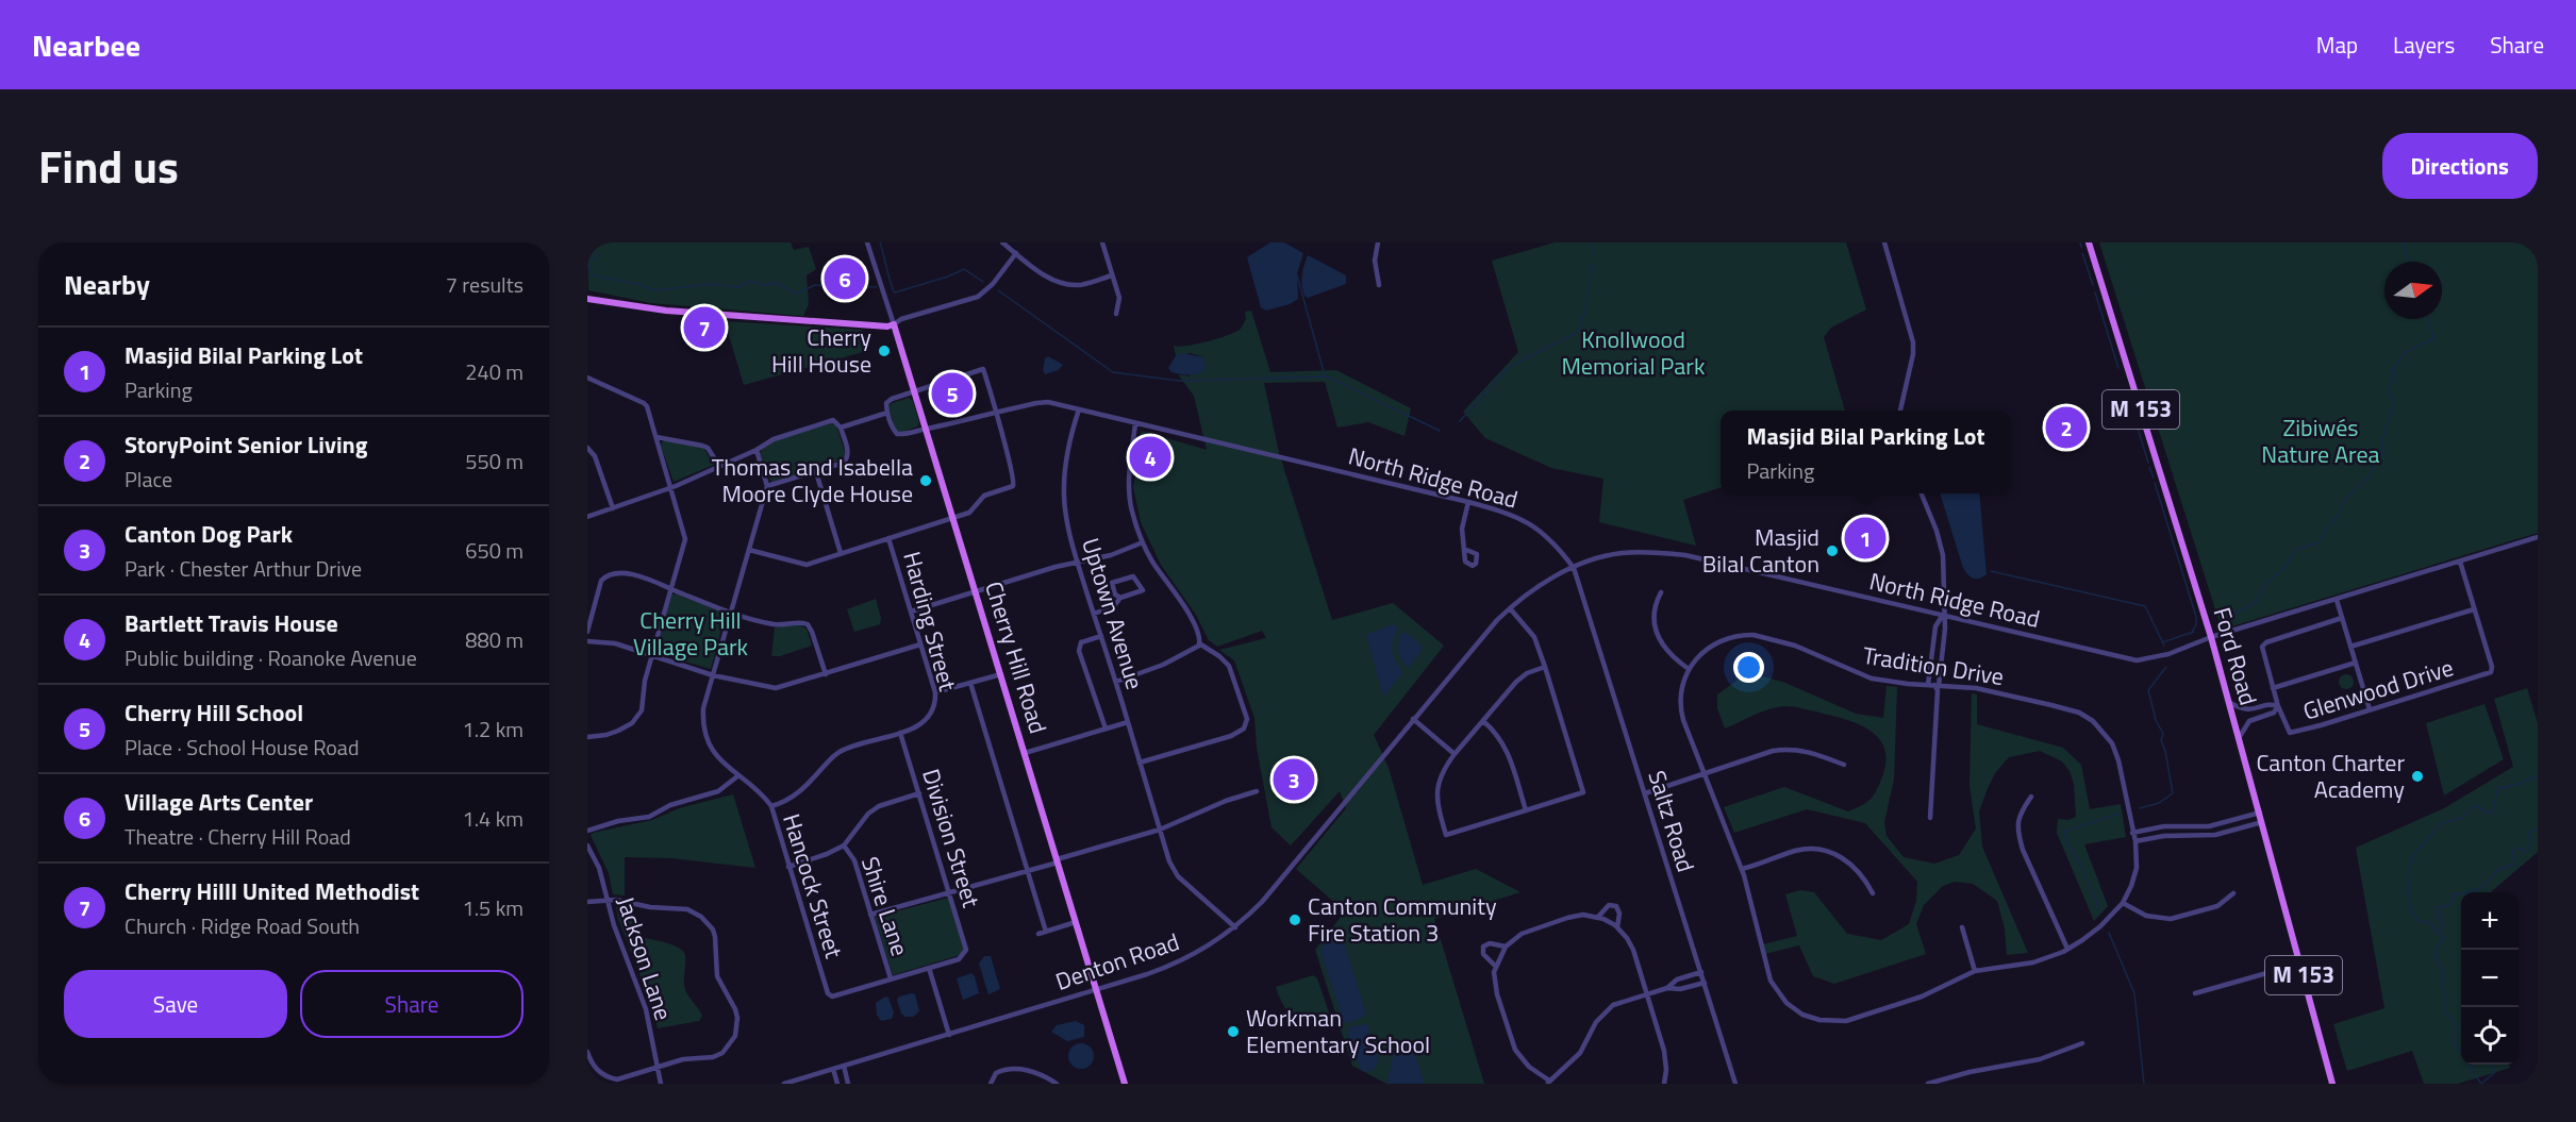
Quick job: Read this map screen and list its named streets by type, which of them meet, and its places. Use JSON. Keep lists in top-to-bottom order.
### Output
{
  "streets": {
    "main road": ["M 153", "Ford Road", "Cherry Hill Road"],
    "street": [
      "North Ridge Road",
      "Uptown Avenue",
      "Harding Street",
      "Tradition Drive",
      "Glenwood Drive",
      "Saltz Road",
      "Division Street",
      "Hancock Street",
      "Shire Lane",
      "Jackson Lane",
      "Denton Road"
    ]
  },
  "crossings": [
    ["North Ridge Road", "Uptown Avenue"],
    ["North Ridge Road", "Ford Road"],
    ["North Ridge Road", "Cherry Hill Road"],
    ["North Ridge Road", "Saltz Road"],
    ["North Ridge Road", "Denton Road"],
    ["Uptown Avenue", "Cherry Hill Road"],
    ["Harding Street", "Division Street"],
    ["Harding Street", "Hancock Street"],
    ["Cherry Hill Road", "Denton Road"],
    ["Saltz Road", "Denton Road"],
    ["Division Street", "Hancock Street"],
    ["Hancock Street", "Shire Lane"]
  ],
  "parks": ["Knollwood Memorial Park", "Zibiwés Nature Area", "Cherry Hill Village Park"],
  "places": [
    "Cherry Hill House",
    "Thomas and Isabella Moore Clyde House",
    "Masjid Bilal Canton",
    "Canton Charter Academy",
    "Canton Community Fire Station 3",
    "Workman Elementary School"
  ],
  "north": "right",
  "page": {
    "header": "Nearbee",
    "nav": ["Map", "Layers", "Share"],
    "title": "Find us",
    "buttons": [
      "Directions",
      ["Save", "Share"]
    ],
    "heading": ["Nearby", "7 results"],
    "pins": [
      "6",
      "7",
      "5",
      "2",
      "4",
      "1",
      "3"
    ],
    "list": [
      {
        "mark": "1",
        "name": "Masjid Bilal Parking Lot",
        "note": "Parking",
        "value": "240 m"
      },
      {
        "mark": "2",
        "name": "StoryPoint Senior Living",
        "note": "Place",
        "value": "550 m"
      },
      {
        "mark": "3",
        "name": "Canton Dog Park",
        "note": "Park · Chester Arthur Drive",
        "value": "650 m"
      },
      {
        "mark": "4",
        "name": "Bartlett Travis House",
        "note": "Public building · Roanoke Avenue",
        "value": "880 m"
      },
      {
        "mark": "5",
        "name": "Cherry Hill School",
        "note": "Place · School House Road",
        "value": "1.2 km"
      },
      {
        "mark": "6",
        "name": "Village Arts Center",
        "note": "Theatre · Cherry Hill Road",
        "value": "1.4 km"
      },
      {
        "mark": "7",
        "name": "Cherry Hilll United Methodist",
        "note": "Church · Ridge Road South",
        "value": "1.5 km"
      }
    ],
    "popup": ["Masjid Bilal Parking Lot", "Parking"],
    "map_buttons": ["+", "−"]
  }
}
